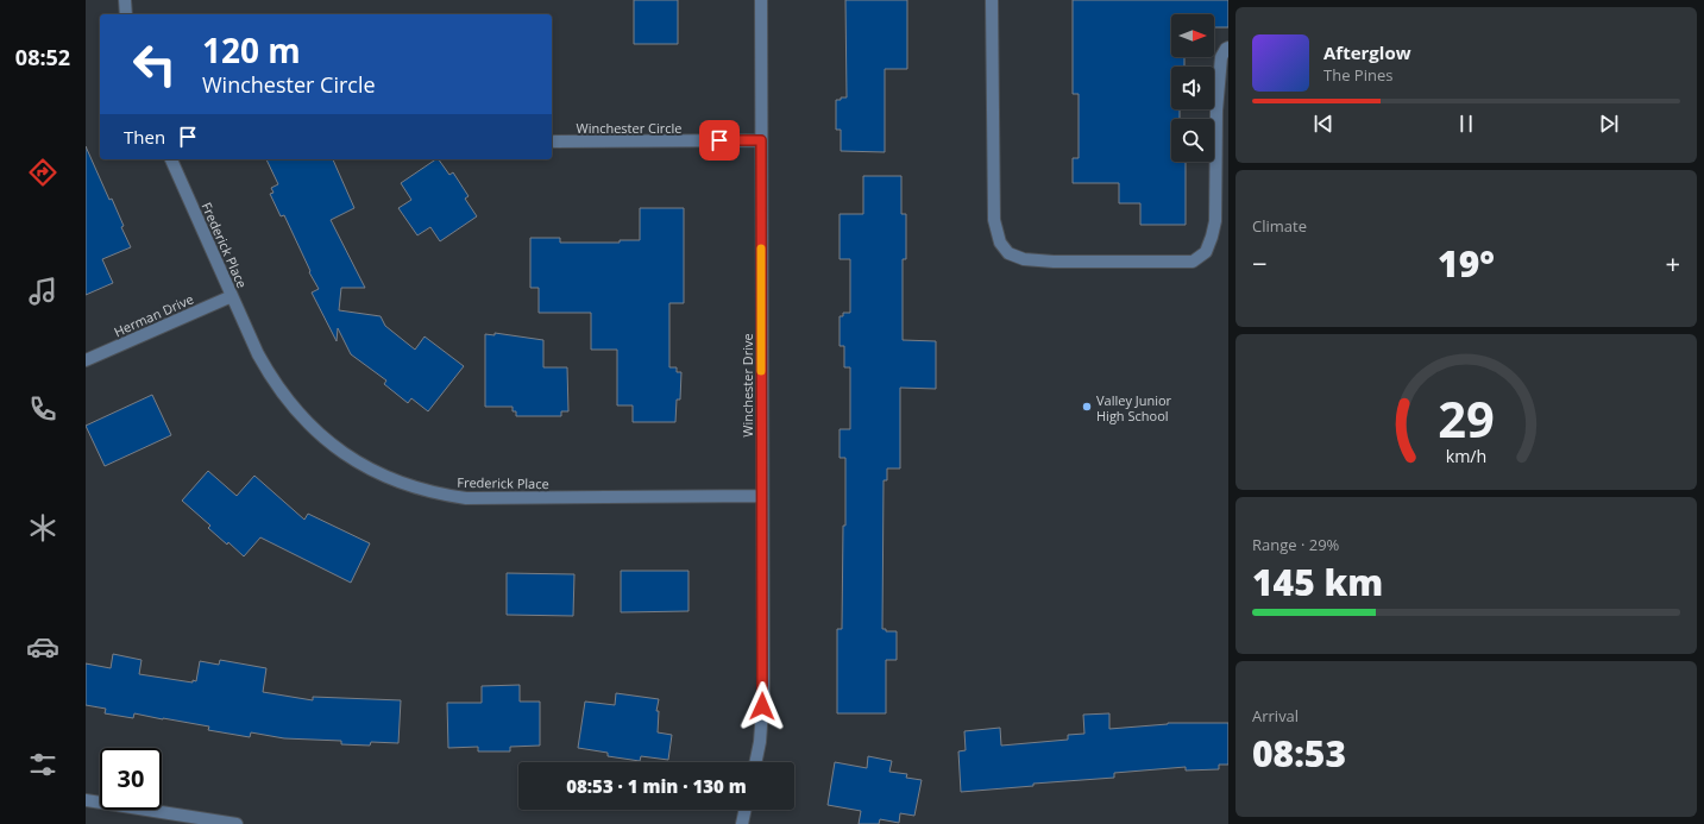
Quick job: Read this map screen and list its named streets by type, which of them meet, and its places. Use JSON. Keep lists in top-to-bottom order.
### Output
{
  "streets": {
    "street": [
      "Winchester Circle",
      "Frederick Place",
      "Herman Drive",
      "Winchester Drive"
    ]
  },
  "crossings": [
    ["Winchester Circle", "Winchester Drive"],
    ["Frederick Place", "Herman Drive"],
    ["Frederick Place", "Winchester Drive"]
  ],
  "places": ["Valley Junior High School"],
  "north": "right",
  "page": {
    "tabs": "08:52",
    "turn": ["120 m", "Winchester Circle"],
    "song": ["Afterglow", "The Pines"],
    "then": "Then",
    "tile": [
      "Climate",
      ["Range · 29%", "145 km"],
      ["Arrival", "08:53"]
    ],
    "heat": ["−", "19°", "+"],
    "limit": "30",
    "trip": "08:53 · 1 min · 130 m",
    "gauge": ["29", "km/h"]
  }
}
